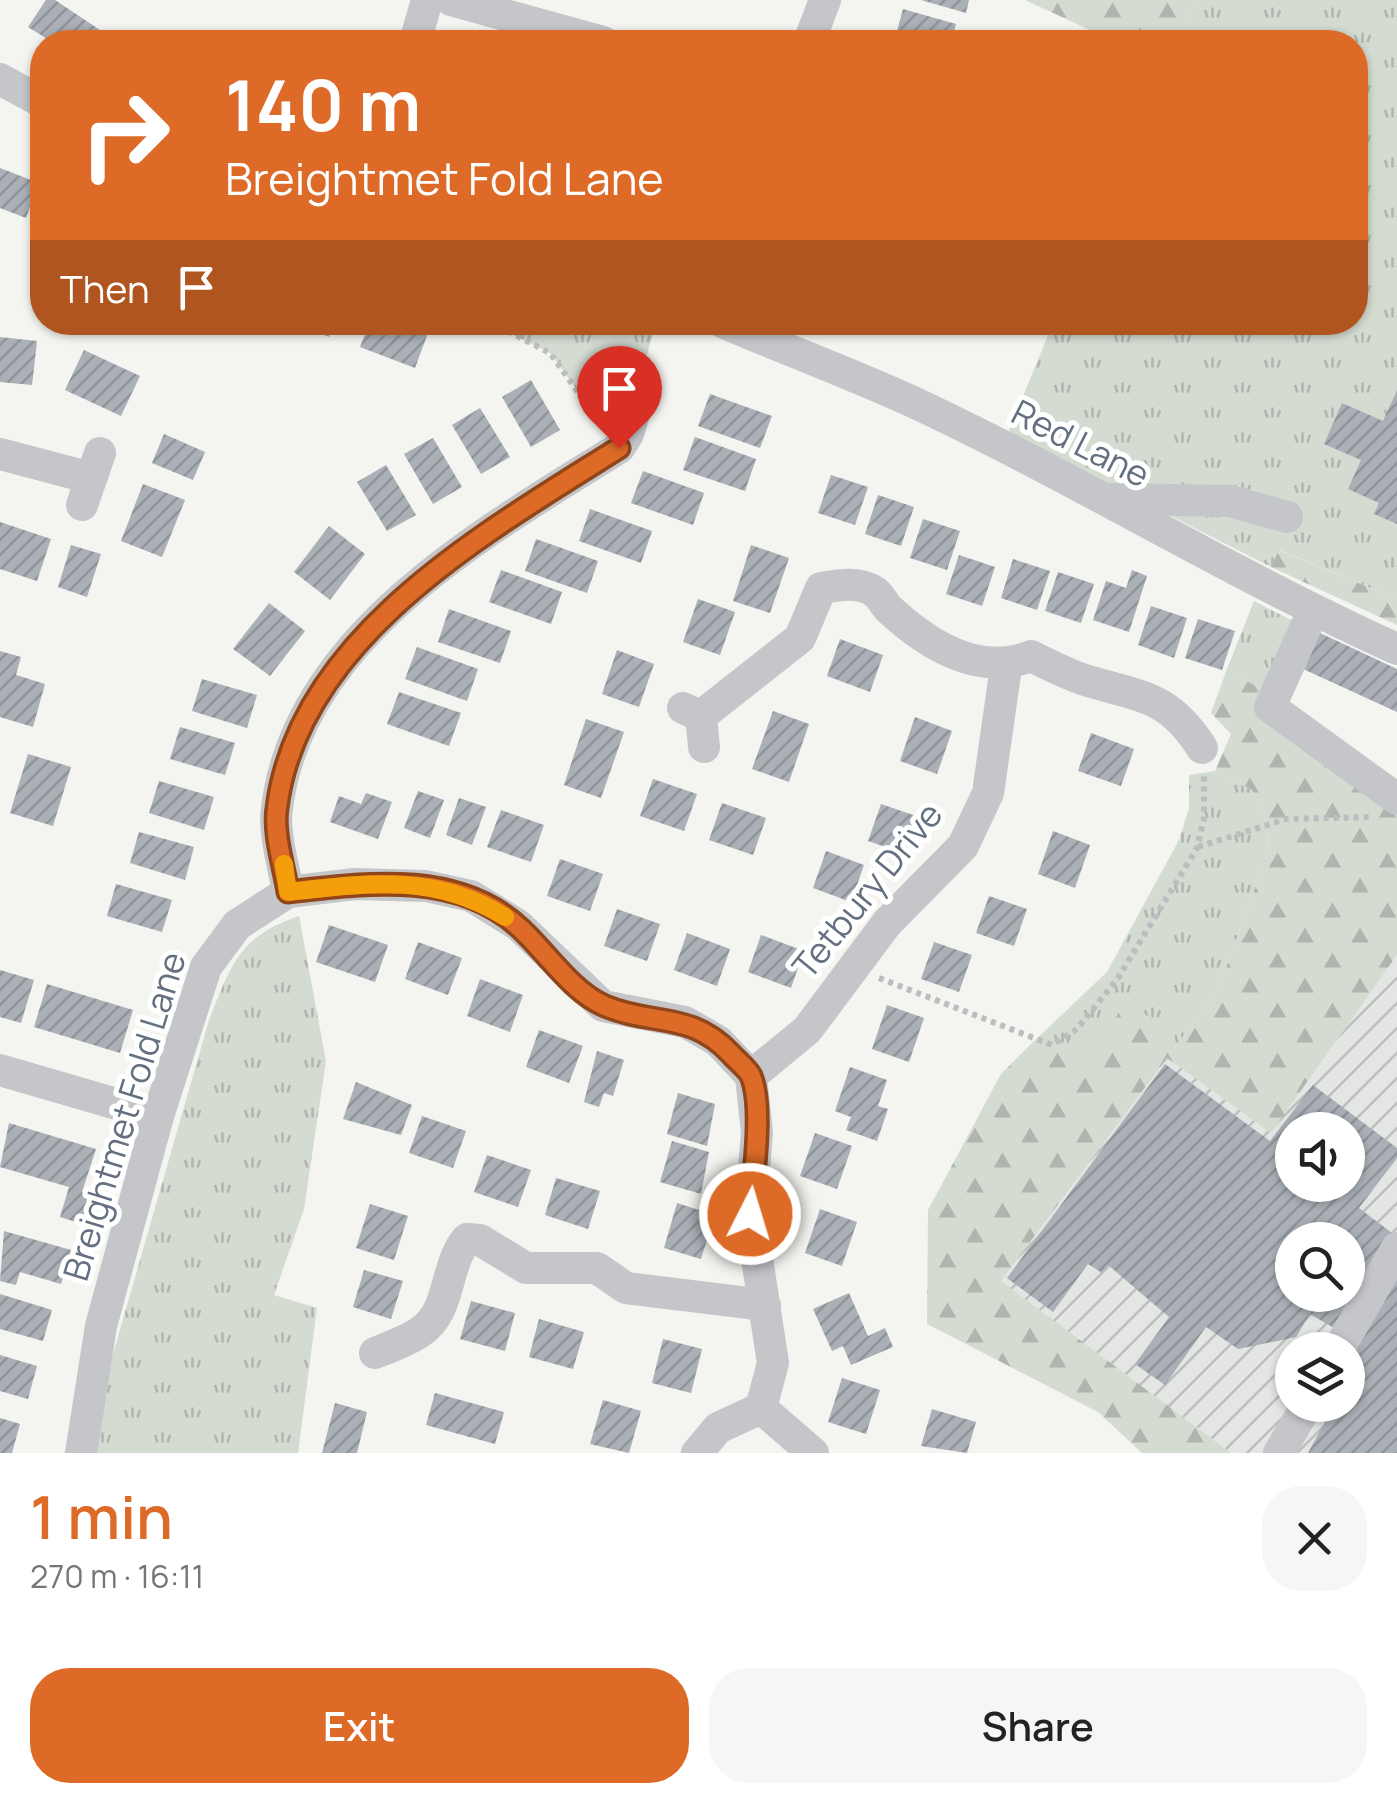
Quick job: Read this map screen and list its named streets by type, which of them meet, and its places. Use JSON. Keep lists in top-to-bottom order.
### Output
{
  "streets": {
    "street": ["Red Lane", "Tetbury Drive", "Breightmet Fold Lane"]
  },
  "page": {
    "turn": ["140 m", "Breightmet Fold Lane"],
    "then": "Then",
    "heading": ["1 min", "270 m · 16:11"],
    "buttons": ["Exit", "Share"]
  }
}
